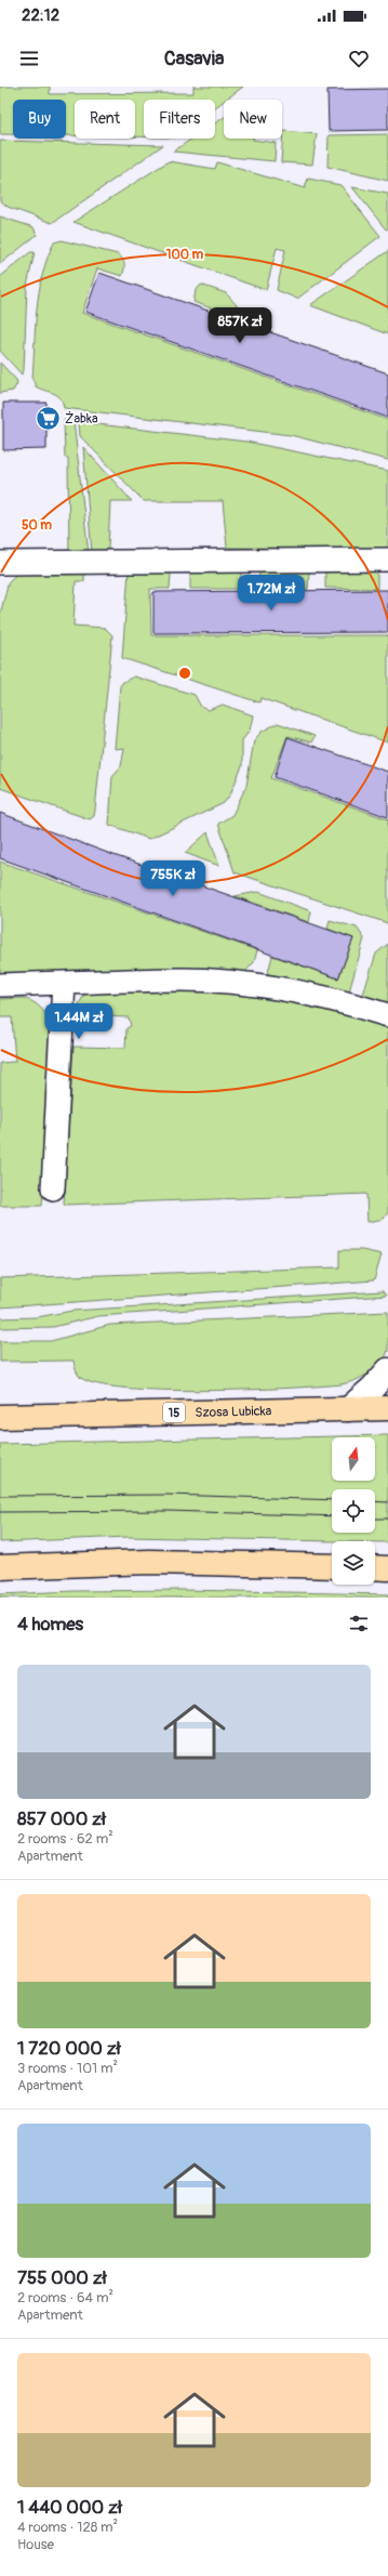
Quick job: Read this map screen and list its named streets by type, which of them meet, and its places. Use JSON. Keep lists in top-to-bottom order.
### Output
{
  "streets": {
    "main road": ["Szosa Lubicka", "15"]
  },
  "places": {
    "supermarket": ["Żabka"]
  },
  "north": "top",
  "page": {
    "status": "22:12",
    "header": "Casavia",
    "chip": [
      "Buy",
      "Rent",
      "Filters",
      "New"
    ],
    "price": [
      "857K zł",
      "1.72M zł",
      "755K zł",
      "1.44M zł"
    ],
    "heading": "4 homes",
    "list": [
      {
        "name": "857 000 zł",
        "note": "2 rooms · 62 m² · Apartment"
      },
      {
        "name": "1 720 000 zł",
        "note": "3 rooms · 101 m² · Apartment"
      },
      {
        "name": "755 000 zł",
        "note": "2 rooms · 64 m² · Apartment"
      },
      {
        "name": "1 440 000 zł",
        "note": "4 rooms · 128 m² · House"
      }
    ]
  },
  "rings": ["100 m", "50 m"]
}
